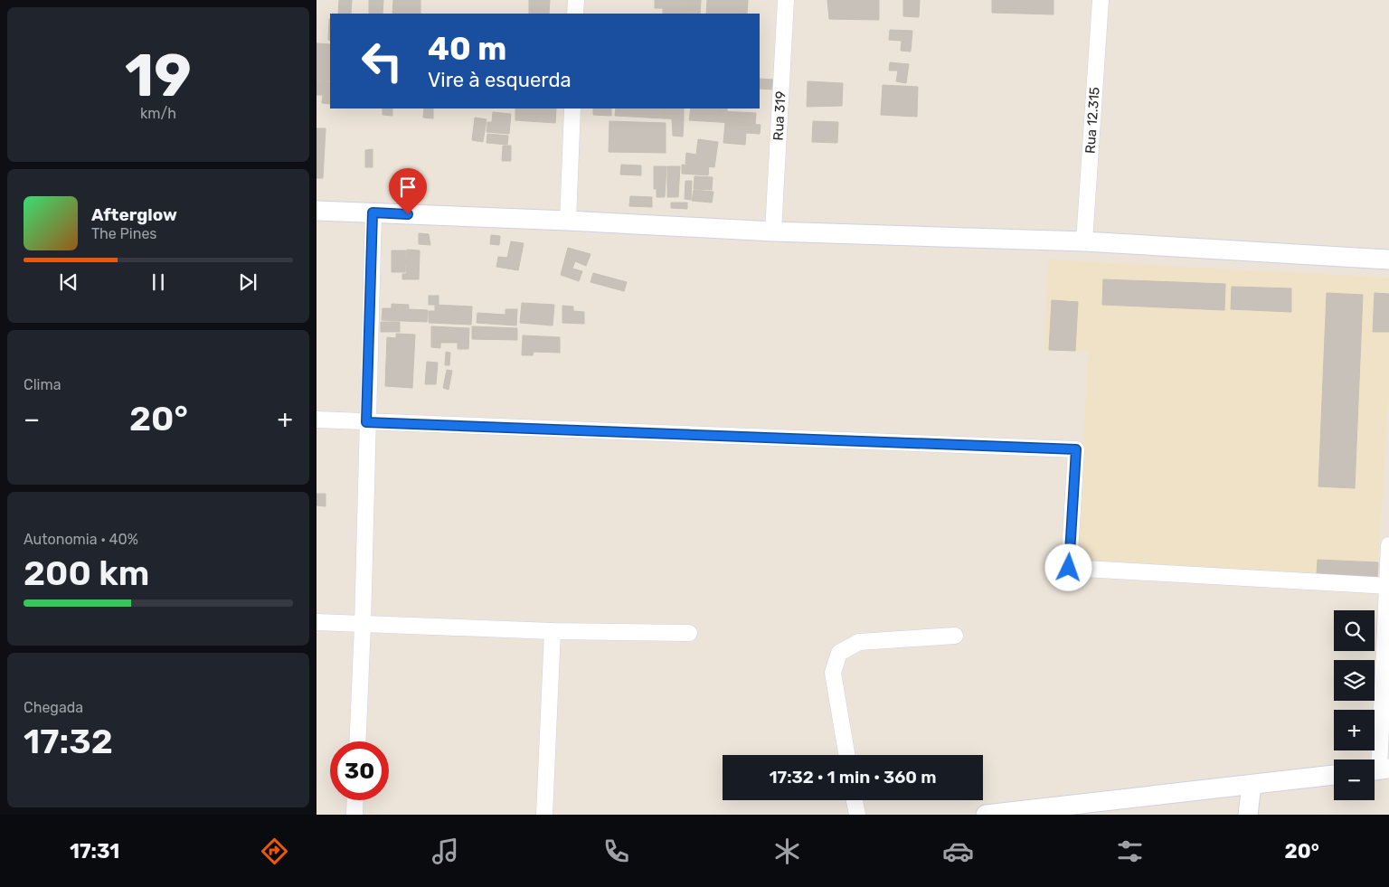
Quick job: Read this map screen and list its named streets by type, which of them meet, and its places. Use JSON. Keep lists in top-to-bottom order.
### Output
{
  "streets": {
    "street": ["Rua 319", "Rua 12.315"]
  },
  "page": {
    "tile": [
      ["19", "km/h"],
      "Clima",
      ["Autonomia · 40%", "200 km"],
      ["Chegada", "17:32"]
    ],
    "turn": ["40 m", "Vire à esquerda"],
    "song": ["Afterglow", "The Pines"],
    "heat": ["−", "20°", "+"],
    "map_buttons": ["+", "−"],
    "limit": "30",
    "trip": "17:32 · 1 min · 360 m",
    "tabs": ["17:31", "20°"]
  }
}
